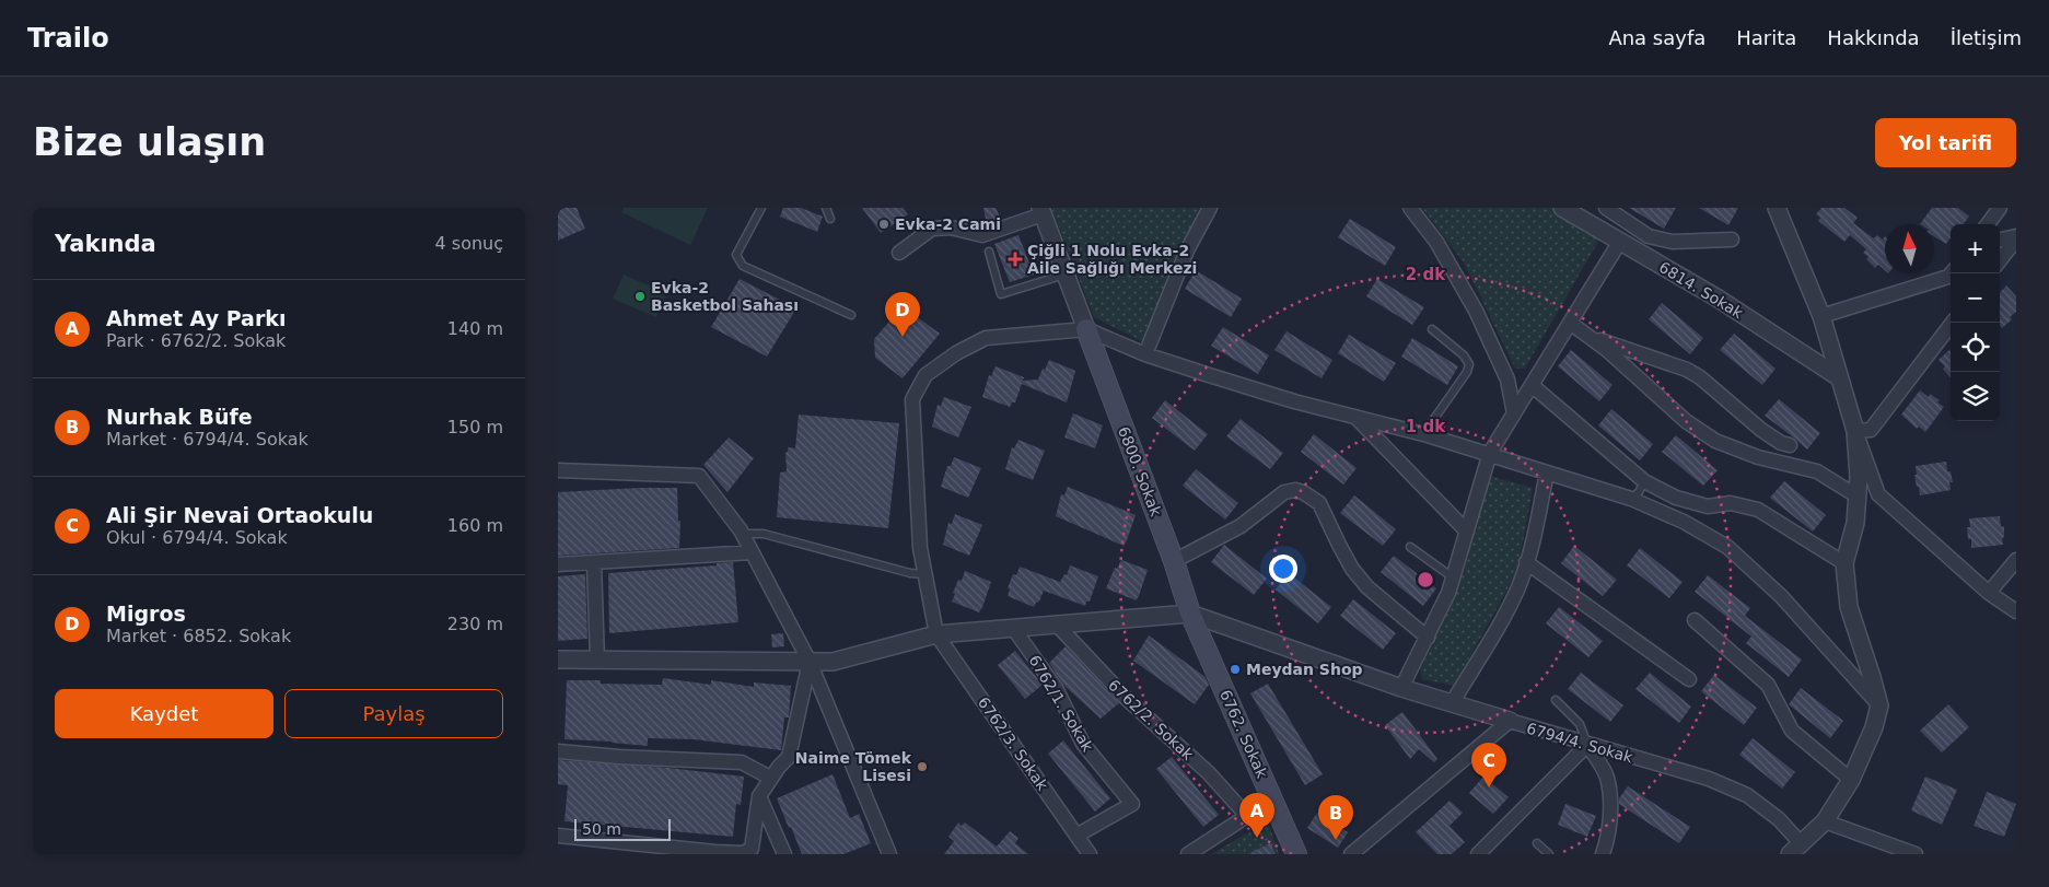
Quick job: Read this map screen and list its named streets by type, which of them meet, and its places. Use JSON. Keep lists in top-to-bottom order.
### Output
{
  "streets": {
    "main road": ["6800. Sokak", "6762. Sokak"],
    "street": [
      "6814. Sokak",
      "6762/1. Sokak",
      "6762/2. Sokak",
      "6794/4. Sokak",
      "6762/3. Sokak"
    ]
  },
  "crossings": [
    ["6800. Sokak", "6762. Sokak"],
    ["6762/1. Sokak", "6762/3. Sokak"]
  ],
  "places": {
    "other": [
      "Evka-2 Cami",
      "Evka-2 Basketbol Sahası",
      "Meydan Shop",
      "Naime Tömek Lisesi"
    ],
    "health": ["Çiğli 1 Nolu Evka-2 Aile Sağlığı Merkezi"]
  },
  "scale_bar": "50 m",
  "north": "top",
  "page": {
    "header": "Trailo",
    "nav": [
      "Ana sayfa",
      "Harita",
      "Hakkında",
      "İletişim"
    ],
    "buttons": [
      "Yol tarifi",
      ["Kaydet", "Paylaş"]
    ],
    "title": "Bize ulaşın",
    "heading": ["Yakında", "4 sonuç"],
    "map_buttons": ["+", "−"],
    "list": [
      {
        "mark": "A",
        "name": "Ahmet Ay Parkı",
        "note": "Park · 6762/2. Sokak",
        "value": "140 m"
      },
      {
        "mark": "B",
        "name": "Nurhak Büfe",
        "note": "Market · 6794/4. Sokak",
        "value": "150 m"
      },
      {
        "mark": "C",
        "name": "Ali Şir Nevai Ortaokulu",
        "note": "Okul · 6794/4. Sokak",
        "value": "160 m"
      },
      {
        "mark": "D",
        "name": "Migros",
        "note": "Market · 6852. Sokak",
        "value": "230 m"
      }
    ],
    "pins": [
      "D",
      "C",
      "A",
      "B"
    ],
    "scale": "50 m"
  },
  "rings": ["2 dk", "1 dk"]
}
